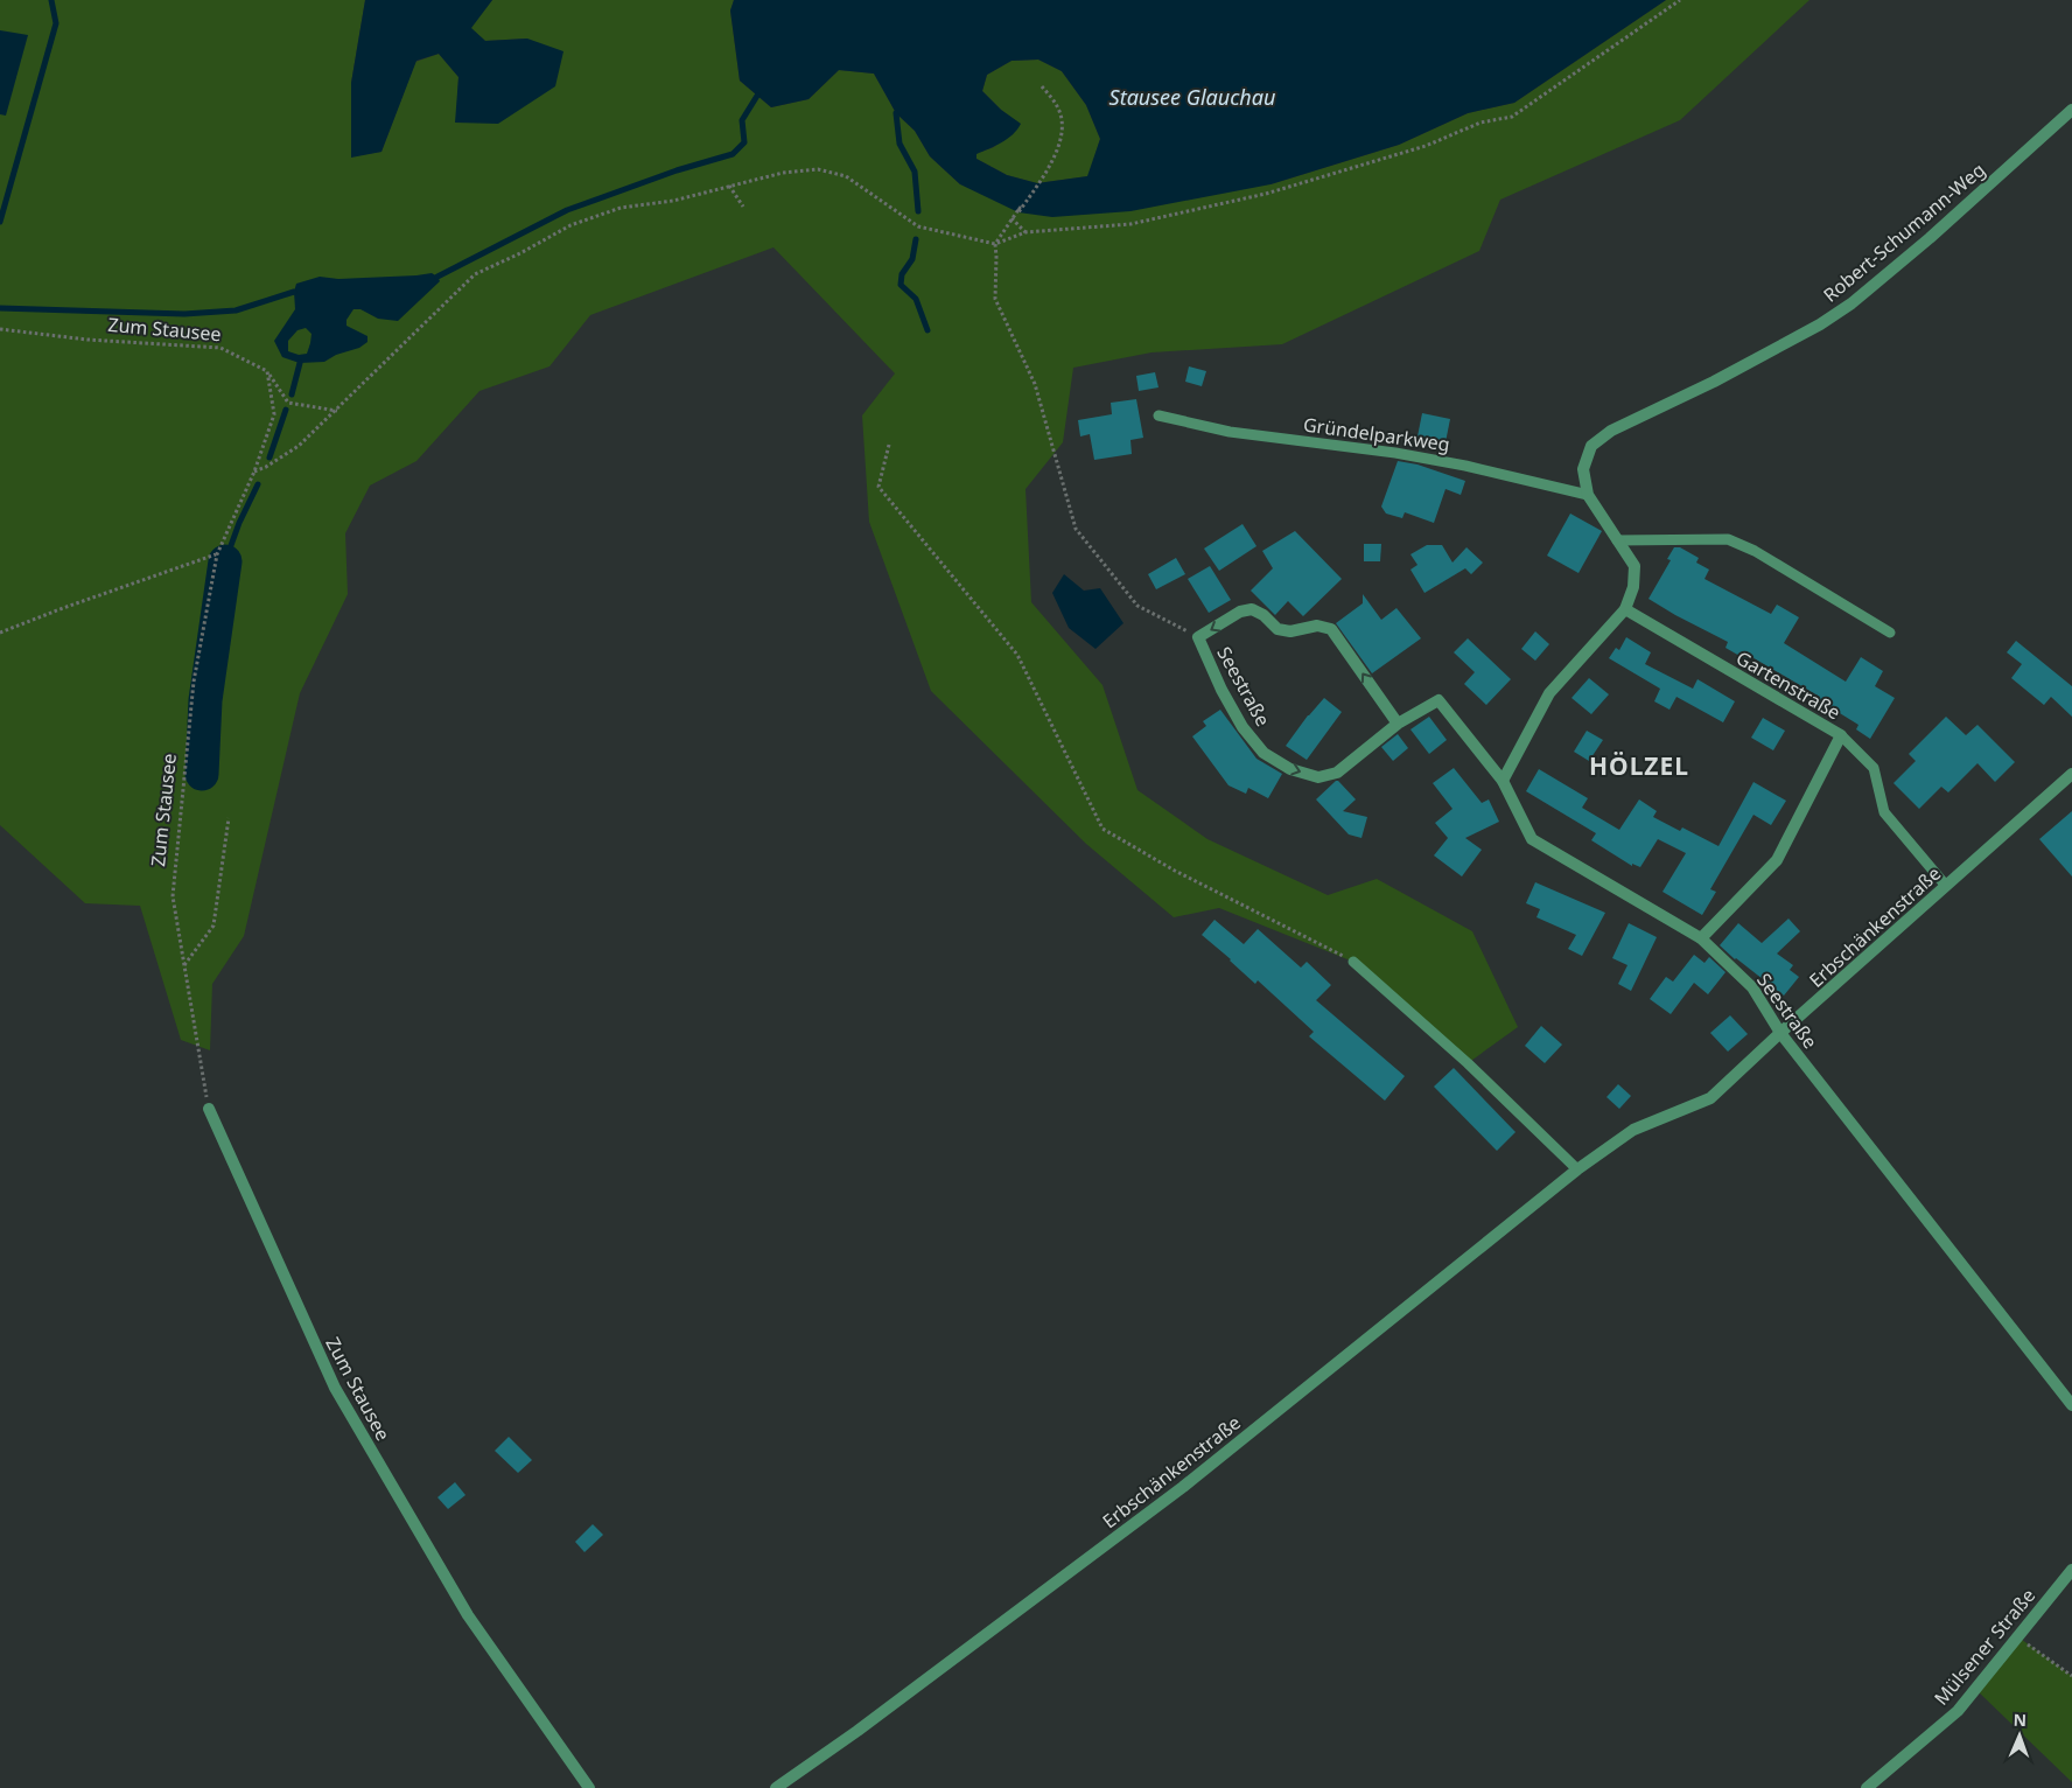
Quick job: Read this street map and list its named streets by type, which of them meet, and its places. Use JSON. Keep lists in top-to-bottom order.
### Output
{
  "streets": {
    "street": [
      "Robert-Schumann-Weg",
      "Zum Stausee",
      "Gartenstraße",
      "Seestraße",
      "Erbschänkenstraße",
      "Mülsener Straße"
    ],
    "lane": ["Gründelparkweg"]
  },
  "crossings": [
    ["Robert-Schumann-Weg", "Gründelparkweg"],
    ["Gartenstraße", "Seestraße"],
    ["Seestraße", "Erbschänkenstraße"]
  ],
  "districts": ["HÖLZEL"],
  "water": ["Stausee Glauchau"],
  "north": "top"
}
